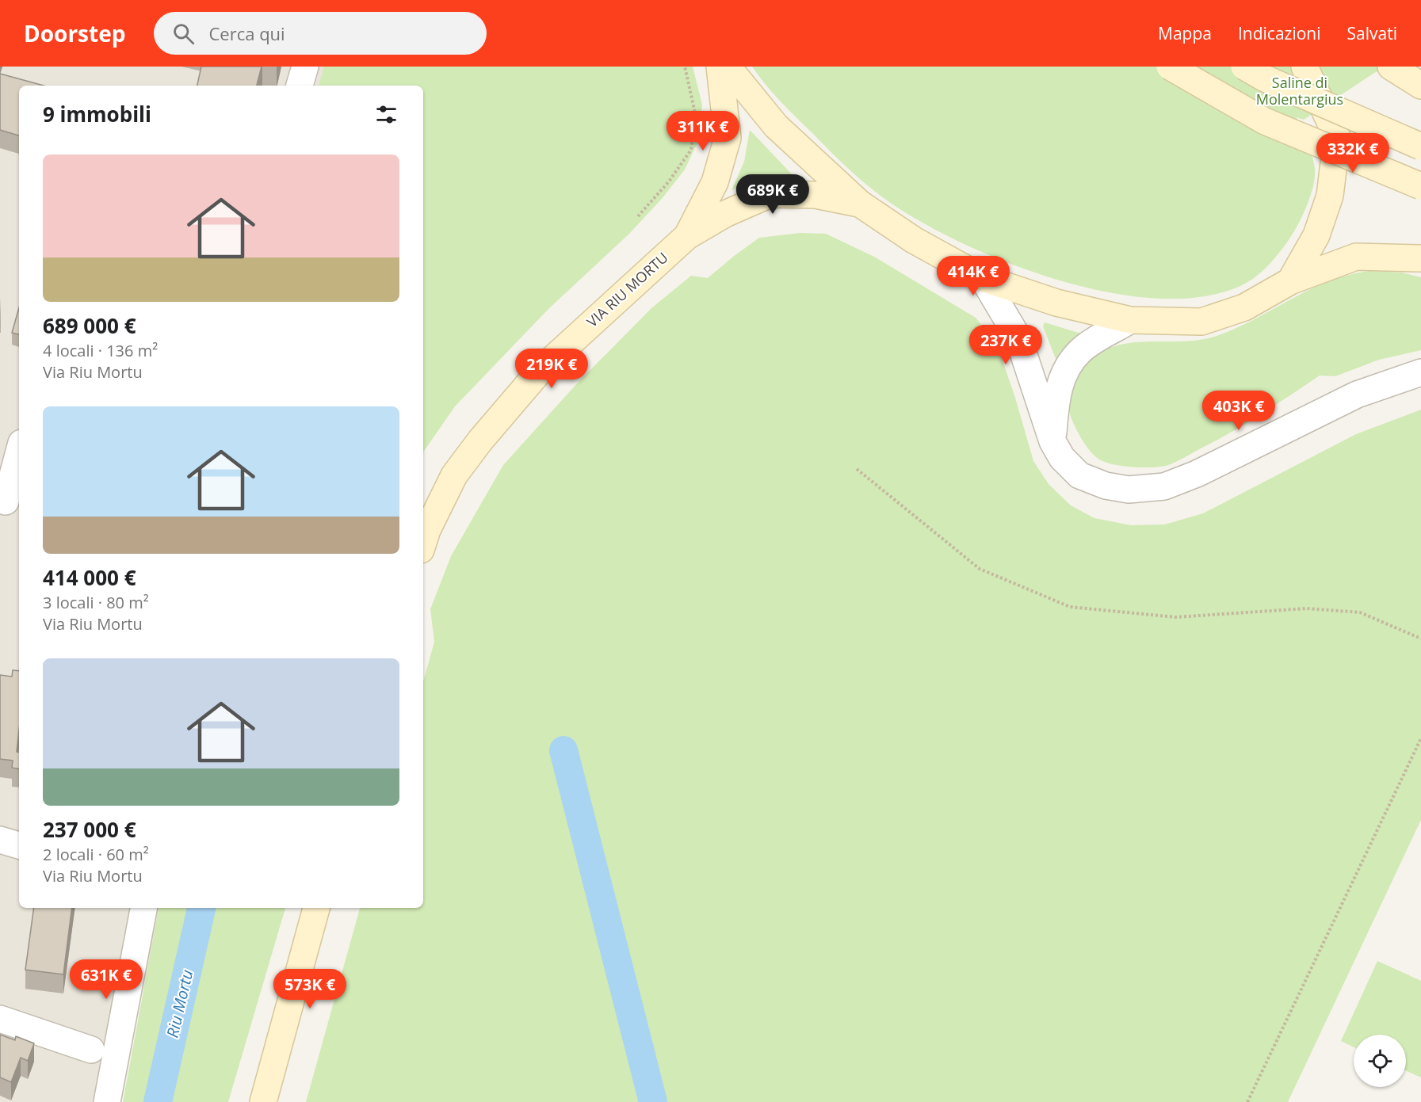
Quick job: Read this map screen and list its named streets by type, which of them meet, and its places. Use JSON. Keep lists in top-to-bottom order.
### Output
{
  "streets": {
    "main road": ["VIA RIU MORTU"]
  },
  "water": ["Riu Mortu"],
  "parks": ["Saline di Molentargius"],
  "page": {
    "header": "Doorstep",
    "search": "Cerca qui",
    "nav": ["Mappa", "Indicazioni", "Salvati"],
    "heading": "9 immobili",
    "price": [
      "311K €",
      "332K €",
      "689K €",
      "414K €",
      "237K €",
      "219K €",
      "403K €",
      "631K €",
      "573K €"
    ],
    "list": [
      {
        "name": "689 000 €",
        "note": "4 locali · 136 m² · Via Riu Mortu"
      },
      {
        "name": "414 000 €",
        "note": "3 locali · 80 m² · Via Riu Mortu"
      },
      {
        "name": "237 000 €",
        "note": "2 locali · 60 m² · Via Riu Mortu"
      }
    ]
  }
}
